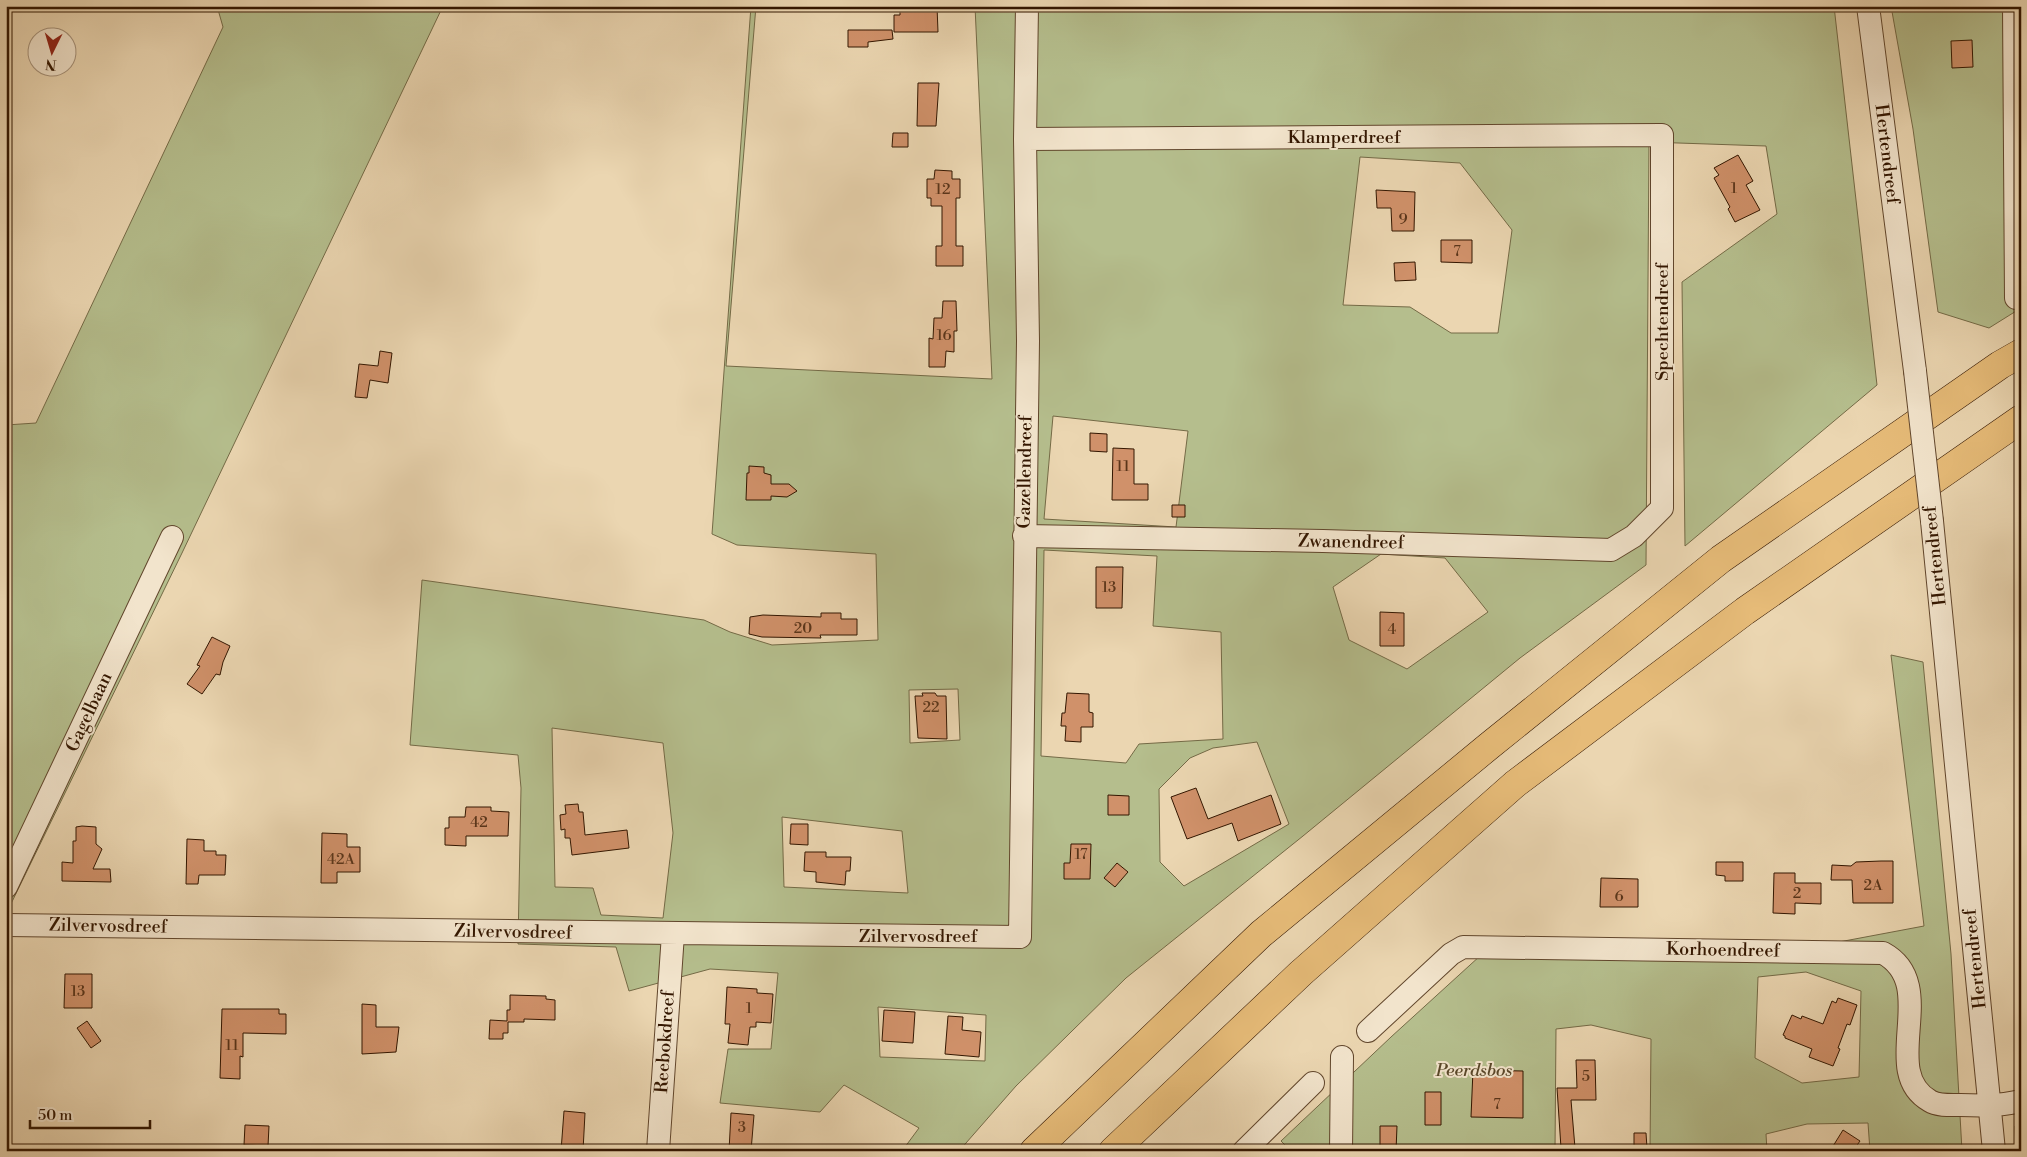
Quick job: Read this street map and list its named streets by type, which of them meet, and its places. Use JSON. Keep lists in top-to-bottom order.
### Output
{
  "streets": {
    "street": [
      "Klamperdreef",
      "Hertendreef",
      "Spechtendreef",
      "Gazellendreef",
      "Zwanendreef",
      "Gagelbaan",
      "Zilvervosdreef",
      "Korhoendreef",
      "Reebokdreef"
    ]
  },
  "crossings": [
    ["Klamperdreef", "Spechtendreef"],
    ["Klamperdreef", "Gazellendreef"],
    ["Hertendreef", "Korhoendreef"],
    ["Spechtendreef", "Zwanendreef"],
    ["Gazellendreef", "Zwanendreef"],
    ["Gazellendreef", "Zilvervosdreef"],
    ["Zilvervosdreef", "Reebokdreef"]
  ],
  "parks": ["Peerdsbos"],
  "house_numbers": [
    "1",
    "12",
    "9",
    "7",
    "16",
    "11",
    "13",
    "20",
    "4",
    "22",
    "42",
    "17",
    "42A",
    "2A",
    "2",
    "6",
    "13",
    "1",
    "11",
    "5",
    "7",
    "3"
  ],
  "scale_bar": "50 m",
  "north": "bottom"
}
